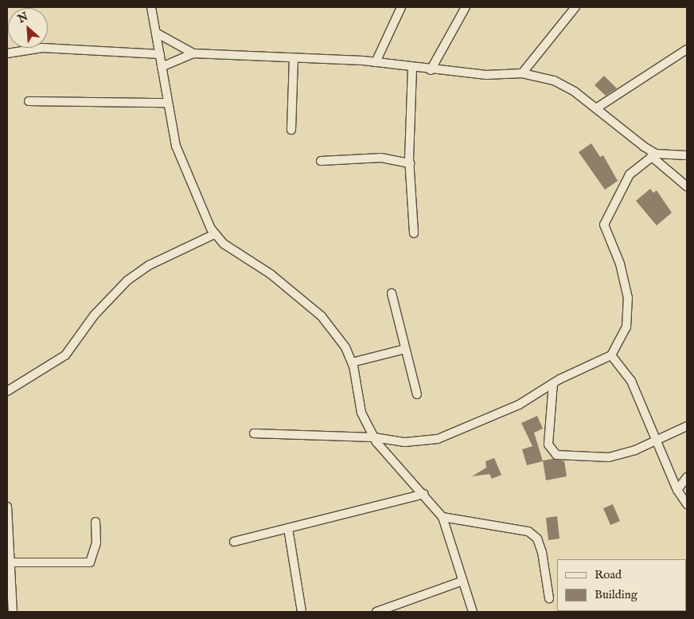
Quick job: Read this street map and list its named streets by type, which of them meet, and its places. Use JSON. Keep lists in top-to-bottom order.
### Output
{
  "legend": ["Road", "Building"],
  "north": "top left"
}
